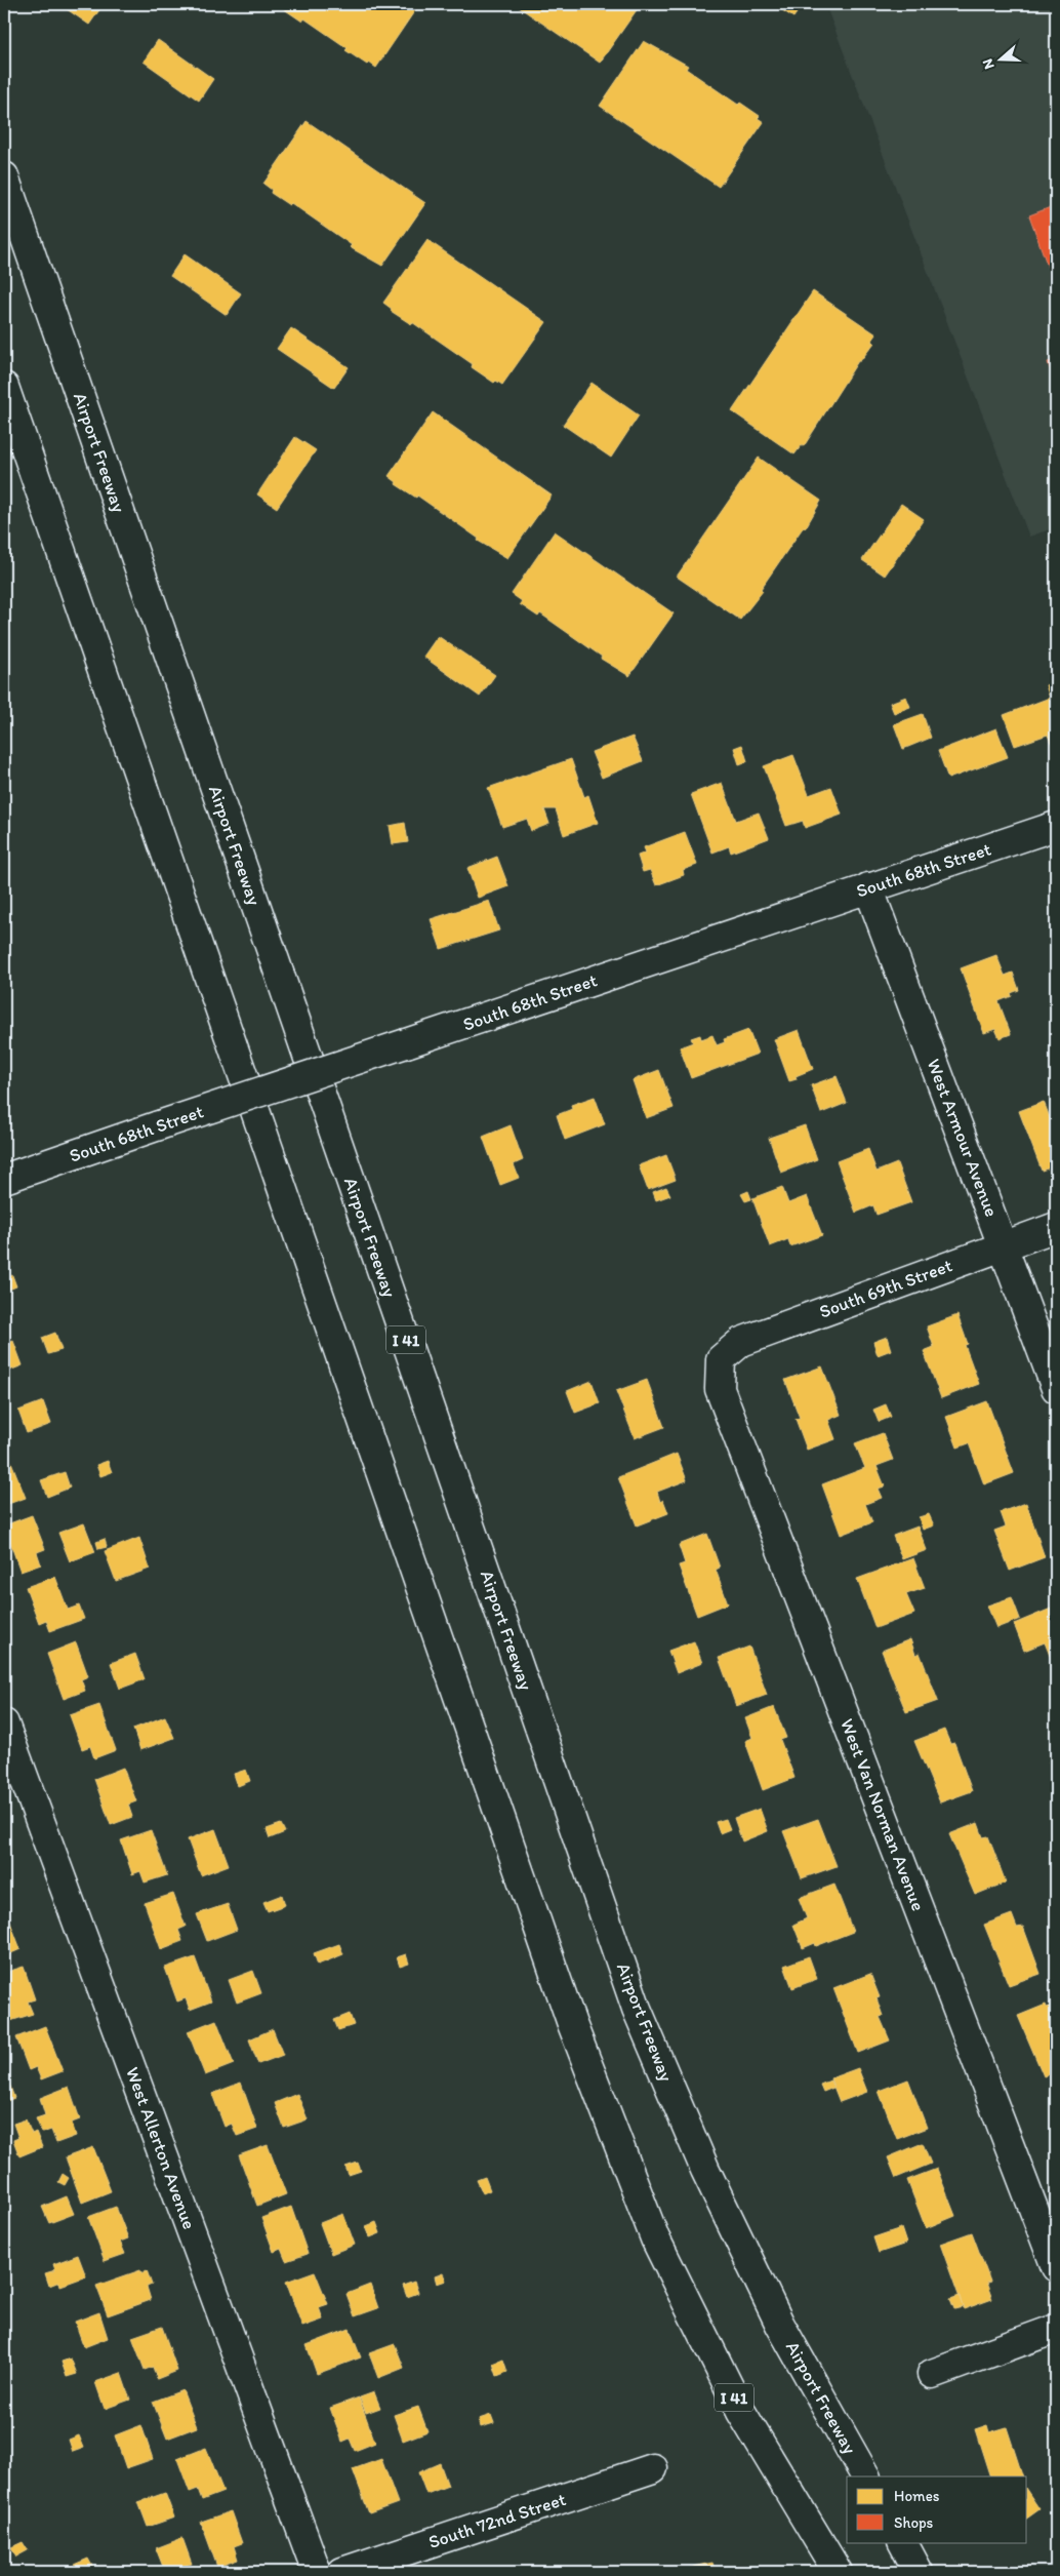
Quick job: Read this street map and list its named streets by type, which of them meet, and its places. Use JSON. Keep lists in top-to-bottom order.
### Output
{
  "streets": {
    "main road": [
      "Airport Freeway",
      "South 68th Street",
      "West Armour Avenue",
      "South 69th Street",
      "I 41",
      "West Van Norman Avenue",
      "West Allerton Avenue",
      "South 72nd Street"
    ]
  },
  "crossings": [
    ["South 68th Street", "West Armour Avenue"],
    ["West Armour Avenue", "South 69th Street"],
    ["South 69th Street", "West Van Norman Avenue"]
  ],
  "legend": ["Homes", "Shops"],
  "north": "left"
}
